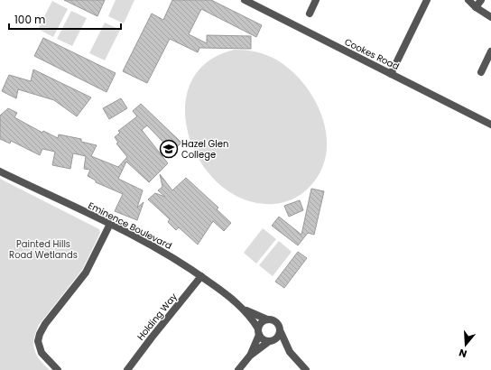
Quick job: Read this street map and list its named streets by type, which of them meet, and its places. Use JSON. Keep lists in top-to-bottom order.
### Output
{
  "streets": {
    "street": ["Cookes Road", "Eminence Boulevard", "Holding Way"]
  },
  "crossings": [
    ["Eminence Boulevard", "Holding Way"]
  ],
  "parks": ["Painted Hills Road Wetlands"],
  "places": {
    "school or university": ["Hazel Glen College"]
  },
  "scale_bar": "100 m",
  "north": "bottom"
}
